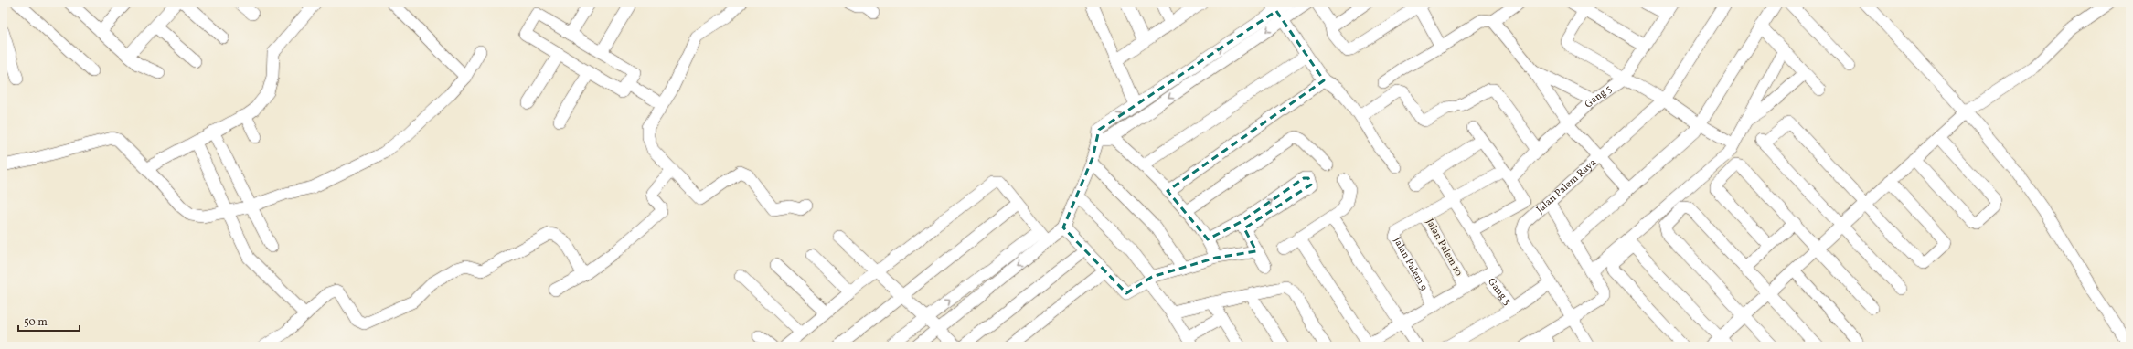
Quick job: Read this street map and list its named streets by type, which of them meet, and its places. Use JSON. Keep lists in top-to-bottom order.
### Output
{
  "streets": {
    "street": [
      "Gang 5",
      "Jalan Palem Raya",
      "Jalan Palem 10",
      "Jalan Palem 9",
      "Gang 3"
    ]
  },
  "crossings": [
    ["Gang 5", "Jalan Palem 10"],
    ["Jalan Palem 10", "Jalan Palem 9"]
  ],
  "scale_bar": "50 m"
}
